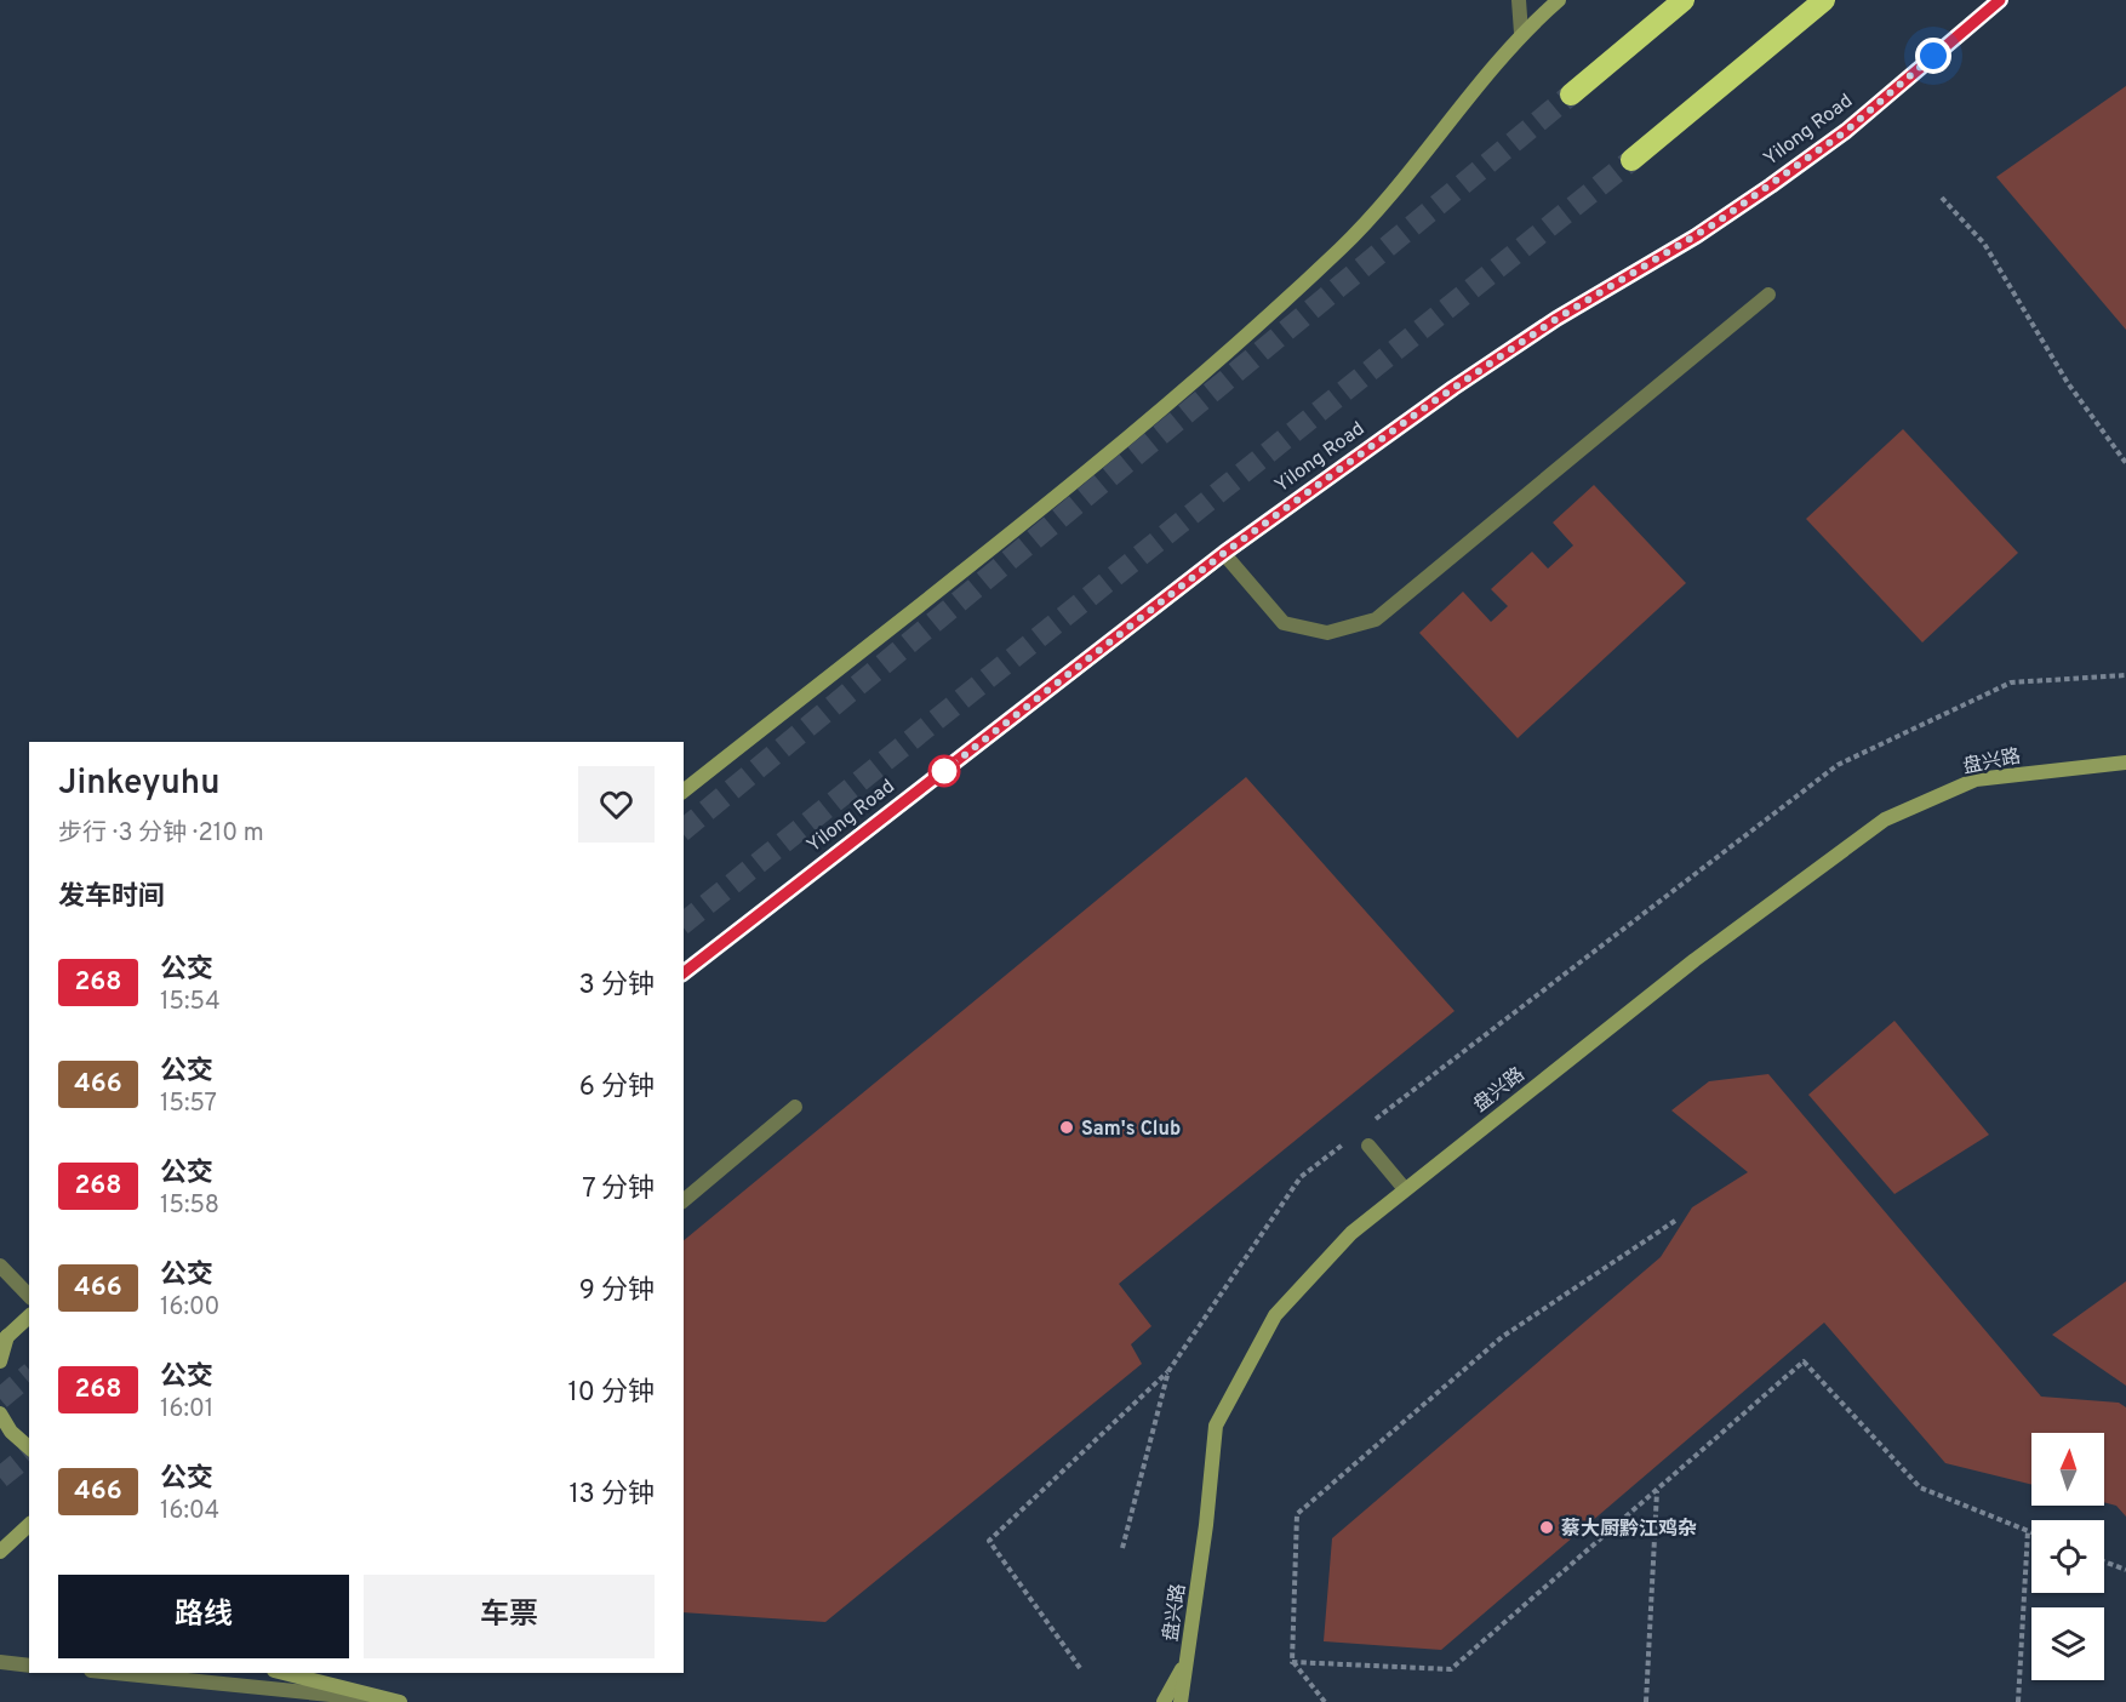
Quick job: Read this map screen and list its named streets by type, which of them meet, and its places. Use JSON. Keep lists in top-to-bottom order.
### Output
{
  "streets": {
    "main road": ["Yilong Road", "盘兴路"]
  },
  "places": ["Sam's Club", "蔡大厨黔江鸡杂"],
  "lines": ["bus line 268"],
  "north": "top",
  "page": {
    "heading": [
      ["Jinkeyuhu", "步行 · 3 分钟 · 210 m"],
      "发车时间"
    ],
    "list": [
      {
        "mark": "268",
        "name": "公交",
        "note": "15:54",
        "value": "3 分钟"
      },
      {
        "mark": "466",
        "name": "公交",
        "note": "15:57",
        "value": "6 分钟"
      },
      {
        "mark": "268",
        "name": "公交",
        "note": "15:58",
        "value": "7 分钟"
      },
      {
        "mark": "466",
        "name": "公交",
        "note": "16:00",
        "value": "9 分钟"
      },
      {
        "mark": "268",
        "name": "公交",
        "note": "16:01",
        "value": "10 分钟"
      },
      {
        "mark": "466",
        "name": "公交",
        "note": "16:04",
        "value": "13 分钟"
      }
    ],
    "buttons": ["路线", "车票"]
  }
}
